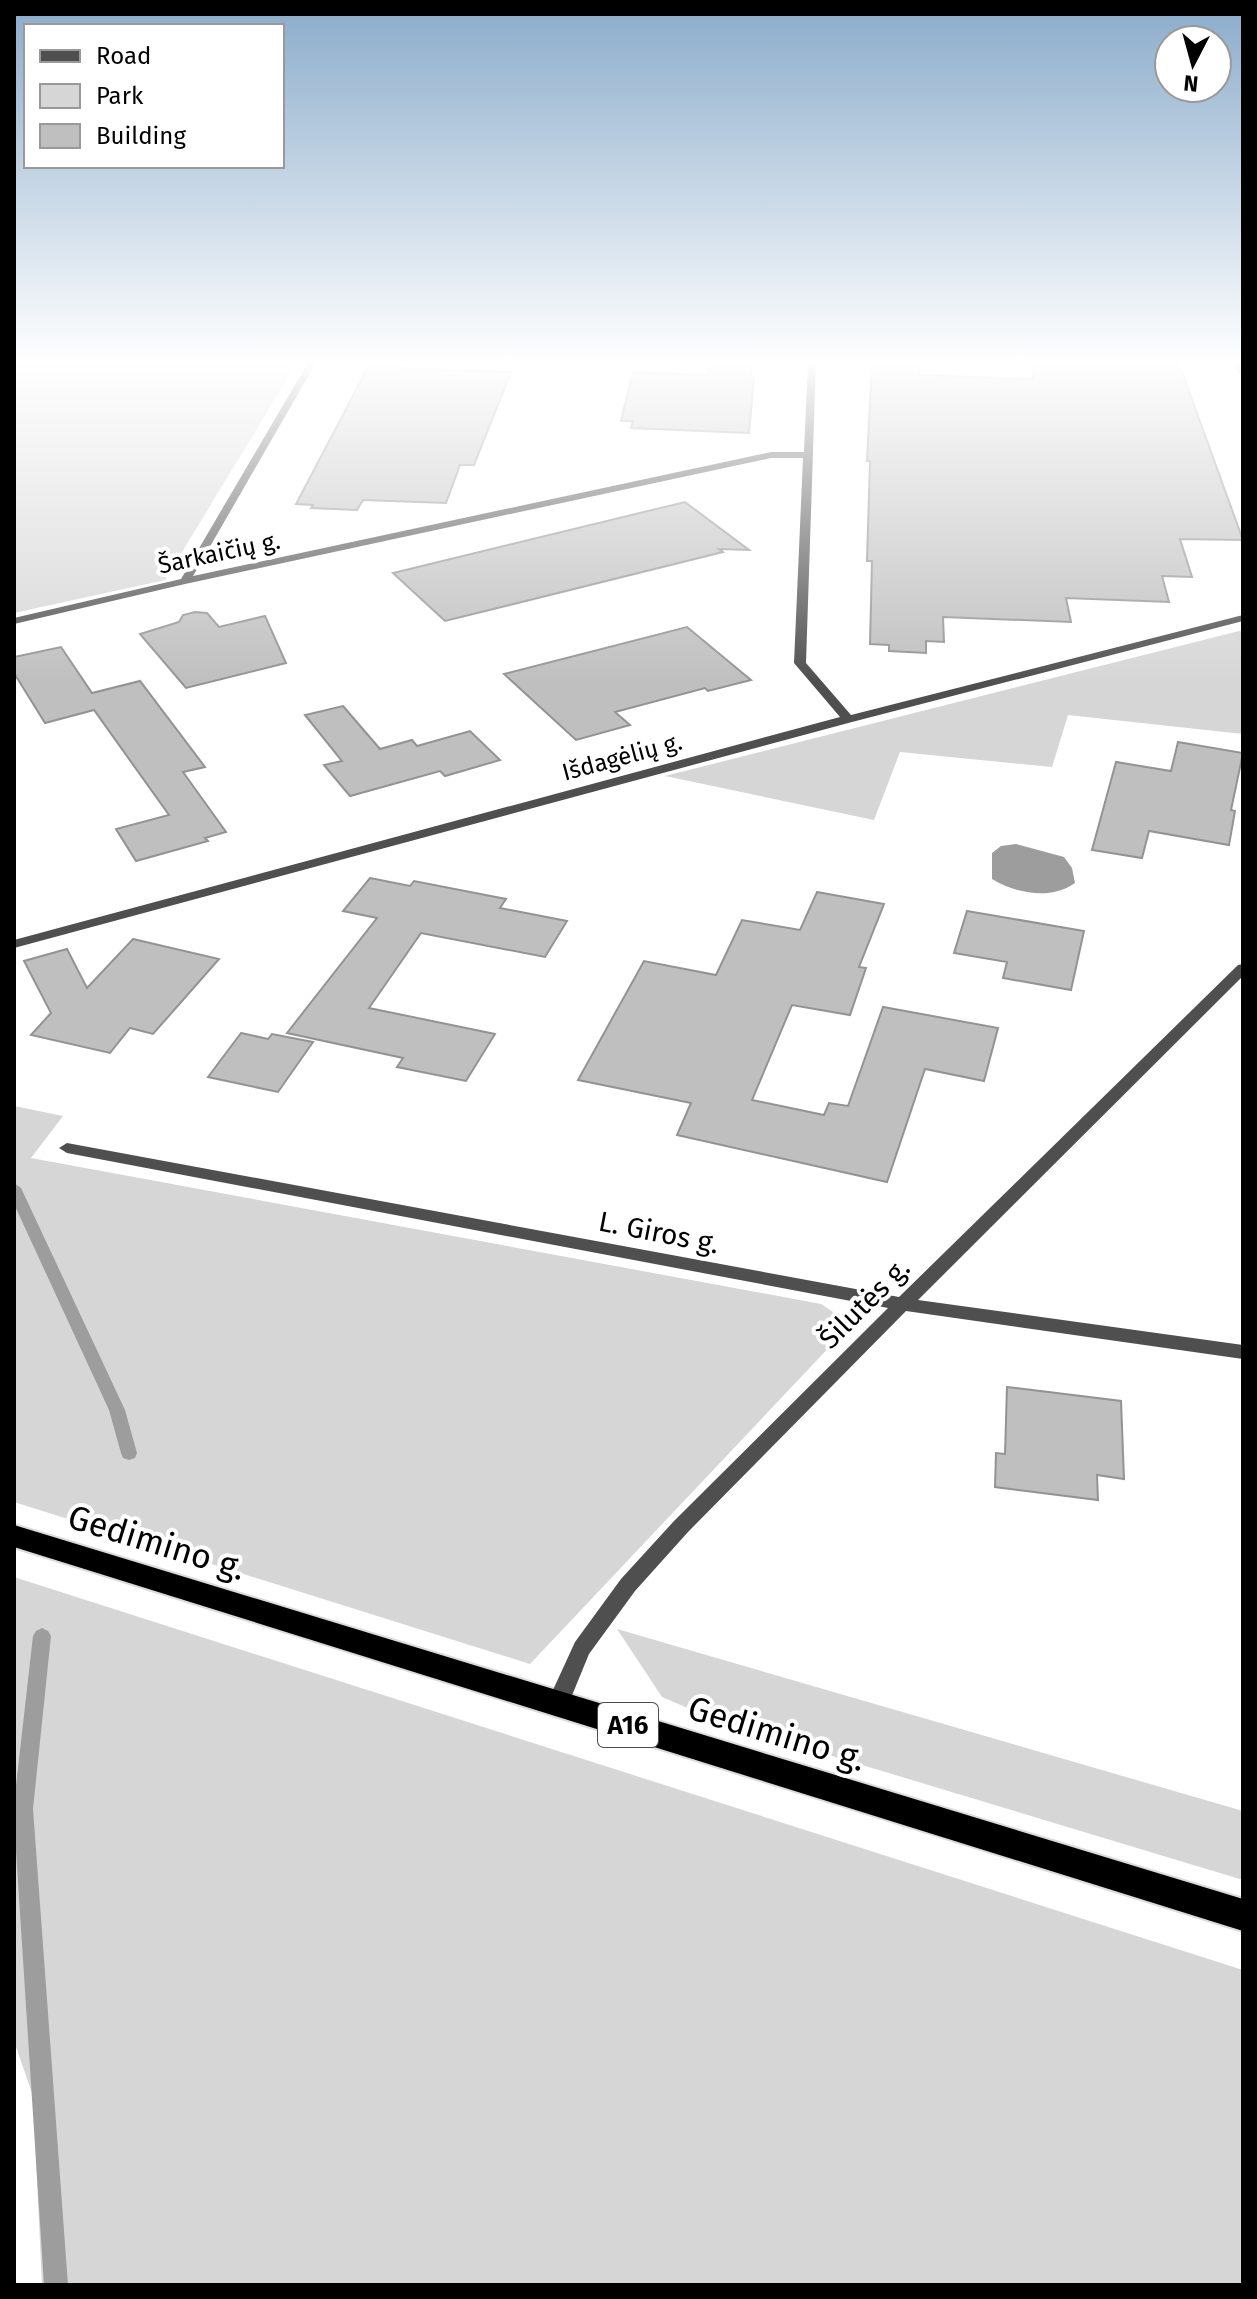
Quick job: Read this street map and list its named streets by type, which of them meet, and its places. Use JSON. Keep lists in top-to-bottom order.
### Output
{
  "streets": {
    "highway": ["Gedimino g.", "A16"],
    "street": [
      "Šarkaičių g.",
      "Išdagėlių g.",
      "L. Giros g.",
      "Šilutės g."
    ]
  },
  "crossings": [
    ["L. Giros g.", "Šilutės g."],
    ["Šilutės g.", "Gedimino g."]
  ],
  "legend": ["Road", "Park", "Building"],
  "north": "bottom"
}
